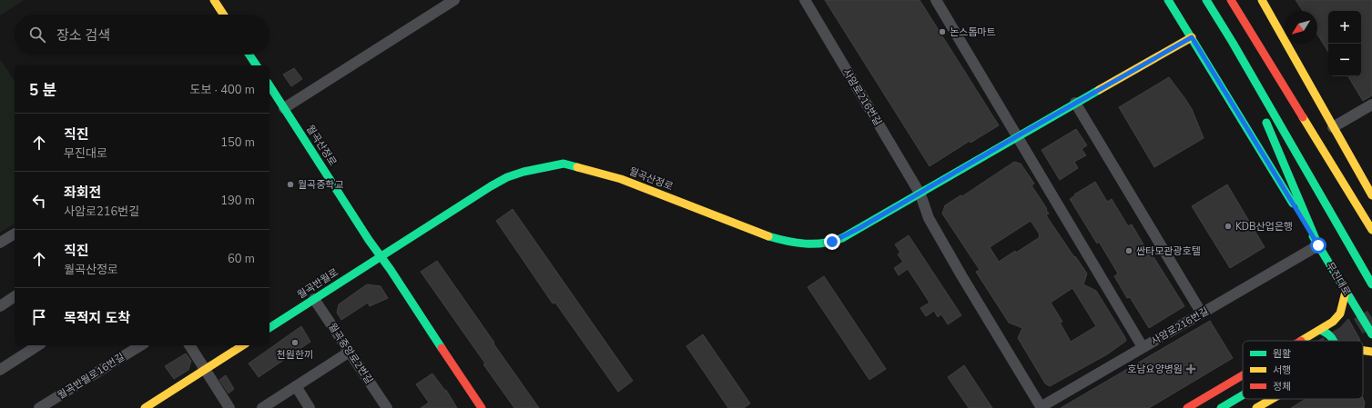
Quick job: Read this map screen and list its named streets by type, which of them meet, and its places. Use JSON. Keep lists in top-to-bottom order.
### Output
{
  "streets": {
    "main road": ["월곡산정로", "무진대로", "월곡반월로"],
    "street": ["사암로216번길", "월곡중앙로2번길", "월곡반월로16번길"]
  },
  "crossings": [
    ["사암로216번길", "월곡산정로"],
    ["사암로216번길", "무진대로"],
    ["월곡산정로", "월곡반월로"],
    ["월곡반월로", "월곡중앙로2번길"]
  ],
  "places": {
    "other": [
      "논스톱마트",
      "월곡중학교",
      "KDB산업은행",
      "싼타모관광호텔",
      "천원한끼"
    ],
    "health": ["호남요양병원"]
  },
  "legend": ["원활", "서행", "정체"],
  "north": "bottom left",
  "page": {
    "map_buttons": ["+", "−"],
    "search": "장소 검색",
    "heading": ["5 분", "도보 · 400 m"],
    "list": [
      ["직진", "무진대로", "150 m"],
      ["좌회전", "사암로216번길", "190 m"],
      ["직진", "월곡산정로", "60 m"],
      "목적지 도착"
    ]
  }
}
